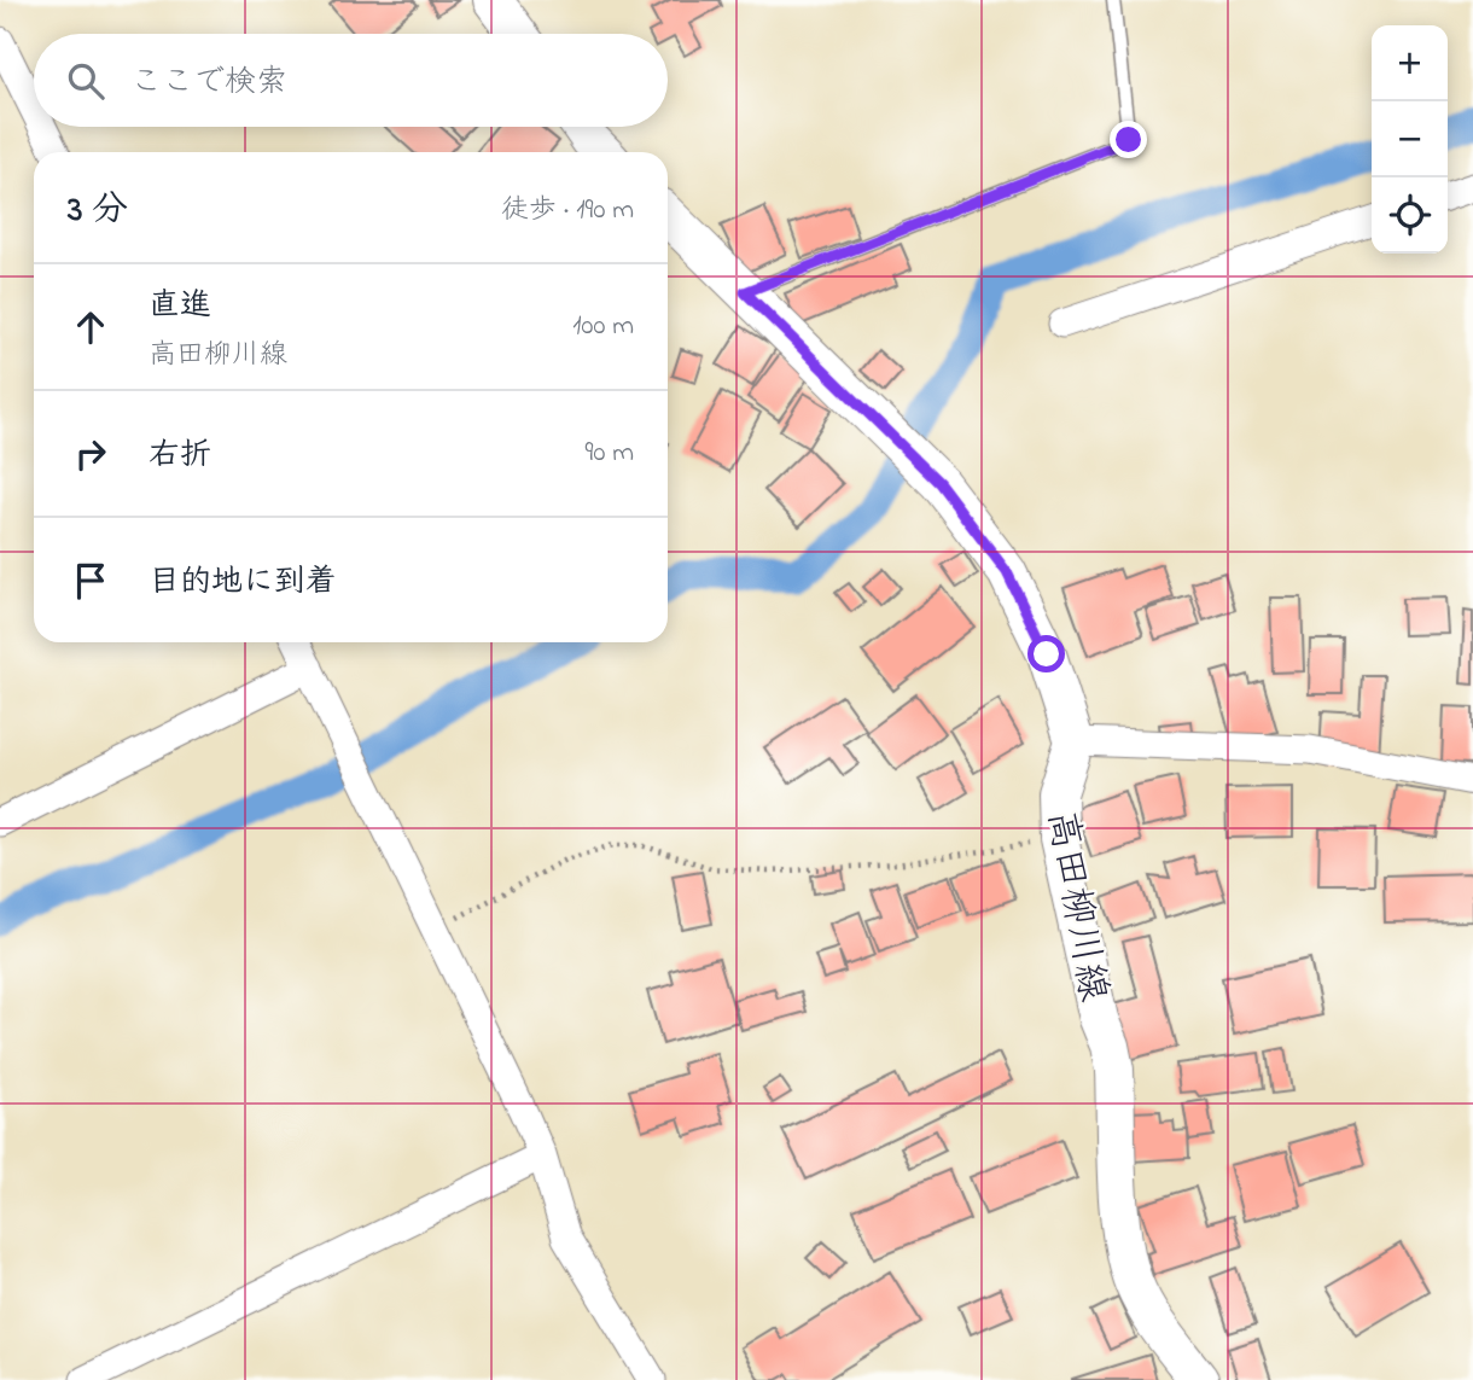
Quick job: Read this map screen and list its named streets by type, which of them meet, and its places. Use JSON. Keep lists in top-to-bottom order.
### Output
{
  "streets": {
    "main road": ["高田柳川線"]
  },
  "page": {
    "map_buttons": ["+", "−"],
    "search": "ここで検索",
    "heading": ["3 分", "徒歩 · 190 m"],
    "list": [
      ["直進", "高田柳川線", "100 m"],
      ["右折", "90 m"],
      "目的地に到着"
    ]
  }
}
